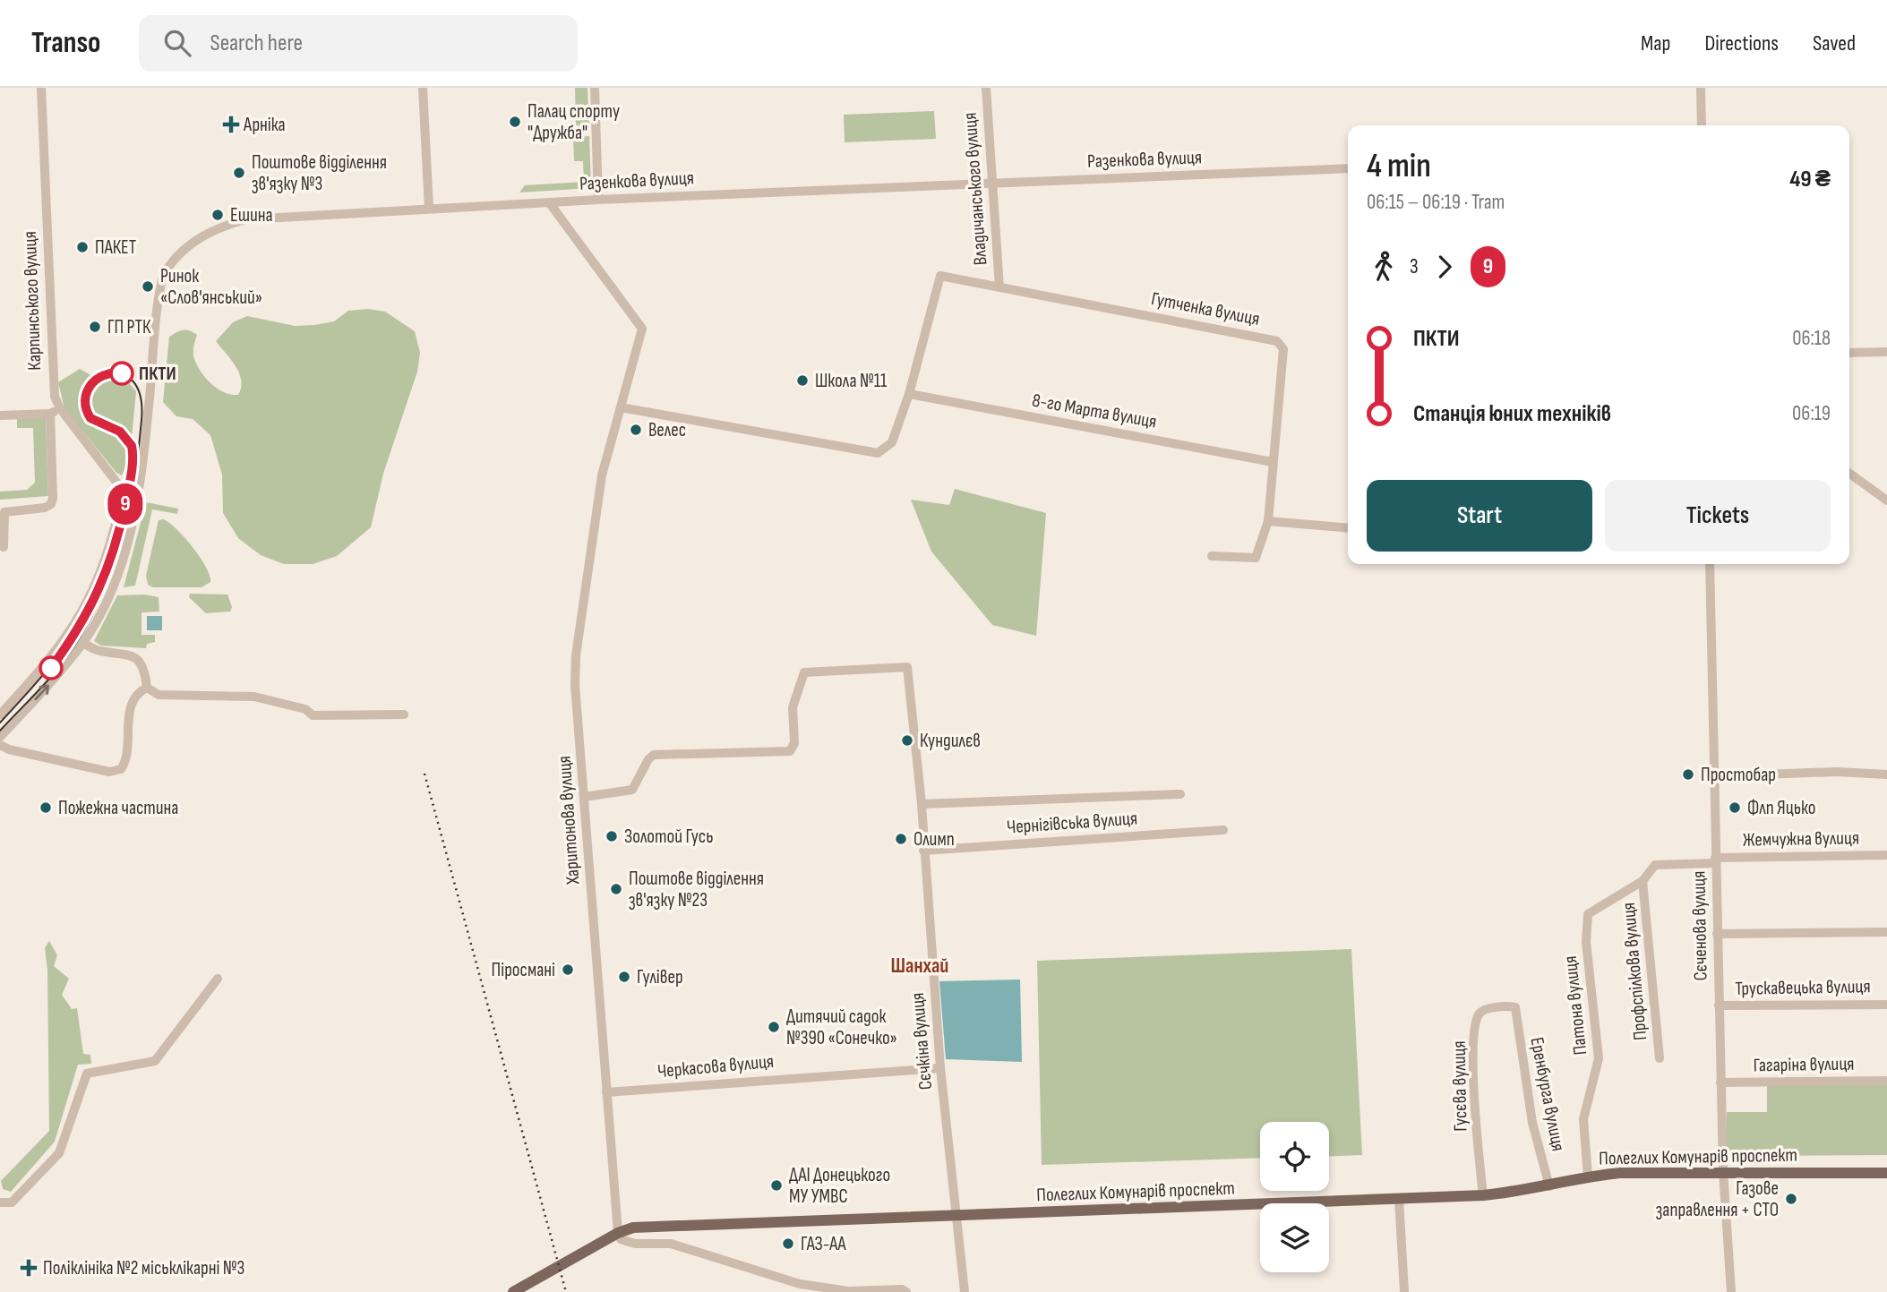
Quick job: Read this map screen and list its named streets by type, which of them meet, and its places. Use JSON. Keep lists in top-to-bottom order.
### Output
{
  "streets": {
    "main road": ["Полеглих Комунарів проспект"],
    "street": [
      "Разенкова вулиця",
      "Владичанського вулиця",
      "Карпинського вулиця",
      "Гутченка вулиця",
      "8-го Марта вулиця",
      "Харитонова вулиця",
      "Чернігівська вулиця",
      "Жемчужна вулиця",
      "Сєченова вулиця",
      "Профспілкова вулиця",
      "Трускавецька вулиця",
      "Патона вулиця",
      "Сєчкіна вулиця",
      "Гагаріна вулиця",
      "Черкасова вулиця",
      "Гусєва вулиця",
      "Еренбурга вулиця"
    ]
  },
  "crossings": [
    ["Разенкова вулиця", "Владичанського вулиця"],
    ["Разенкова вулиця", "Харитонова вулиця"],
    ["Владичанського вулиця", "Гутченка вулиця"],
    ["Гутченка вулиця", "8-го Марта вулиця"],
    ["Харитонова вулиця", "Сєчкіна вулиця"],
    ["Харитонова вулиця", "Черкасова вулиця"],
    ["Харитонова вулиця", "Полеглих Комунарів проспект"],
    ["Чернігівська вулиця", "Сєчкіна вулиця"],
    ["Жемчужна вулиця", "Сєченова вулиця"],
    ["Сєченова вулиця", "Трускавецька вулиця"],
    ["Сєченова вулиця", "Гагаріна вулиця"],
    ["Сєченова вулиця", "Полеглих Комунарів проспект"],
    ["Профспілкова вулиця", "Патона вулиця"],
    ["Патона вулиця", "Полеглих Комунарів проспект"],
    ["Сєчкіна вулиця", "Черкасова вулиця"],
    ["Сєчкіна вулиця", "Полеглих Комунарів проспект"],
    ["Гусєва вулиця", "Еренбурга вулиця"],
    ["Гусєва вулиця", "Полеглих Комунарів проспект"],
    ["Еренбурга вулиця", "Полеглих Комунарів проспект"]
  ],
  "districts": ["Шанхай"],
  "places": {
    "other": [
      "Палац спорту \"Дружба\"",
      "Поштове відділення зв'язку №3",
      "Ешина",
      "ПАКЕТ",
      "Ринок «Слов'янський»",
      "ГП РТК",
      "ПКТИ",
      "Школа №11",
      "Велес",
      "Кундилєв",
      "Простобар",
      "Пожежна частина",
      "Флп Яцько",
      "Золотой Гусь",
      "Олимп",
      "Поштове відділення зв'язку №23",
      "Піросмані",
      "Гулівер",
      "Дитячий садок №390 «Сонечко»",
      "ДАІ Донецького МУ УМВС",
      "Газове заправлення + СТО",
      "ГАЗ-АА"
    ],
    "health": ["Арніка", "Поліклініка №2 міськлікарні №3"]
  },
  "lines": ["tram line 9"],
  "page": {
    "header": "Transo",
    "search": "Search here",
    "nav": ["Map", "Directions", "Saved"],
    "on_map": "9",
    "heading": ["4 min", "06:15 – 06:19 · Tram", "49 ₴"],
    "legs": ["3", "9"],
    "list": [
      {
        "name": "ПКТИ",
        "value": "06:18"
      },
      {
        "name": "Станція юних техніків",
        "value": "06:19"
      }
    ],
    "buttons": ["Start", "Tickets"]
  }
}
